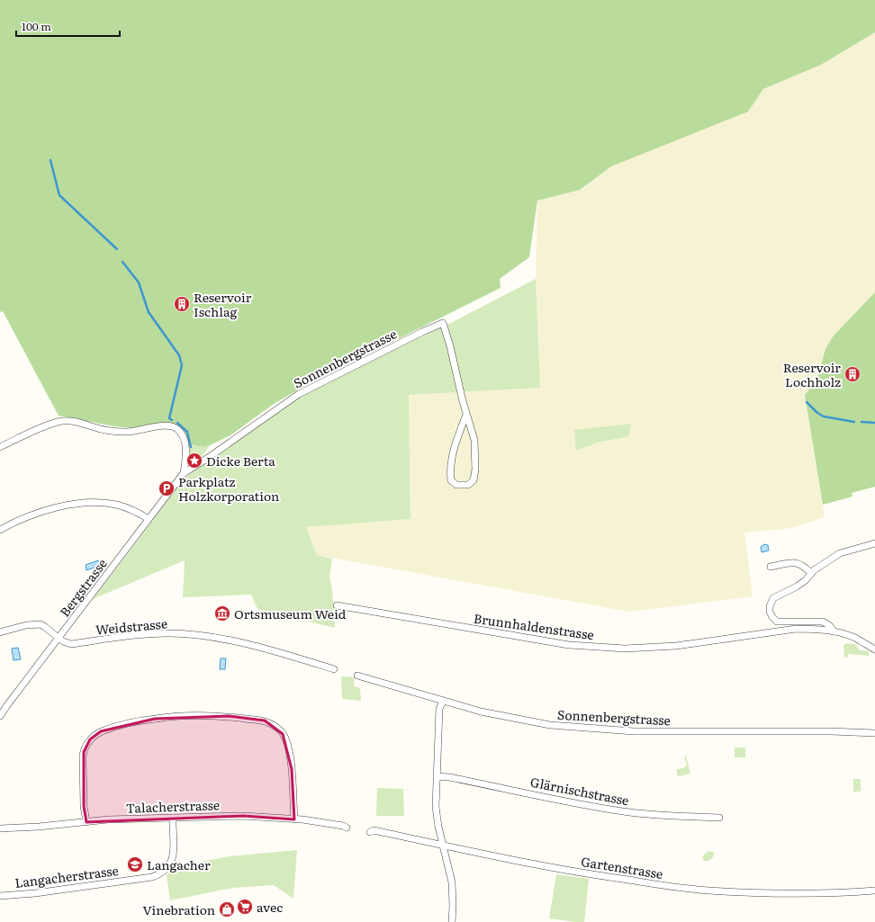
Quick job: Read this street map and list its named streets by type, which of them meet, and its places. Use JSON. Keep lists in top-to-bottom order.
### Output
{
  "streets": {
    "street": [
      "Sonnenbergstrasse",
      "Bergstrasse",
      "Weidstrasse",
      "Brunnhaldenstrasse",
      "Glärnischstrasse",
      "Talacherstrasse",
      "Gartenstrasse",
      "Langacherstrasse"
    ]
  },
  "crossings": [
    ["Sonnenbergstrasse", "Bergstrasse"],
    ["Bergstrasse", "Weidstrasse"],
    ["Talacherstrasse", "Langacherstrasse"]
  ],
  "places": {
    "building": ["Reservoir Ischlag", "Reservoir Lochholz"],
    "place": ["Dicke Berta"],
    "parking": ["Parkplatz Holzkorporation"],
    "museum": ["Ortsmuseum Weid"],
    "school or university": ["Langacher"],
    "supermarket": ["avec"],
    "shop": ["Vinebration"]
  },
  "scale_bar": "100 m"
}
